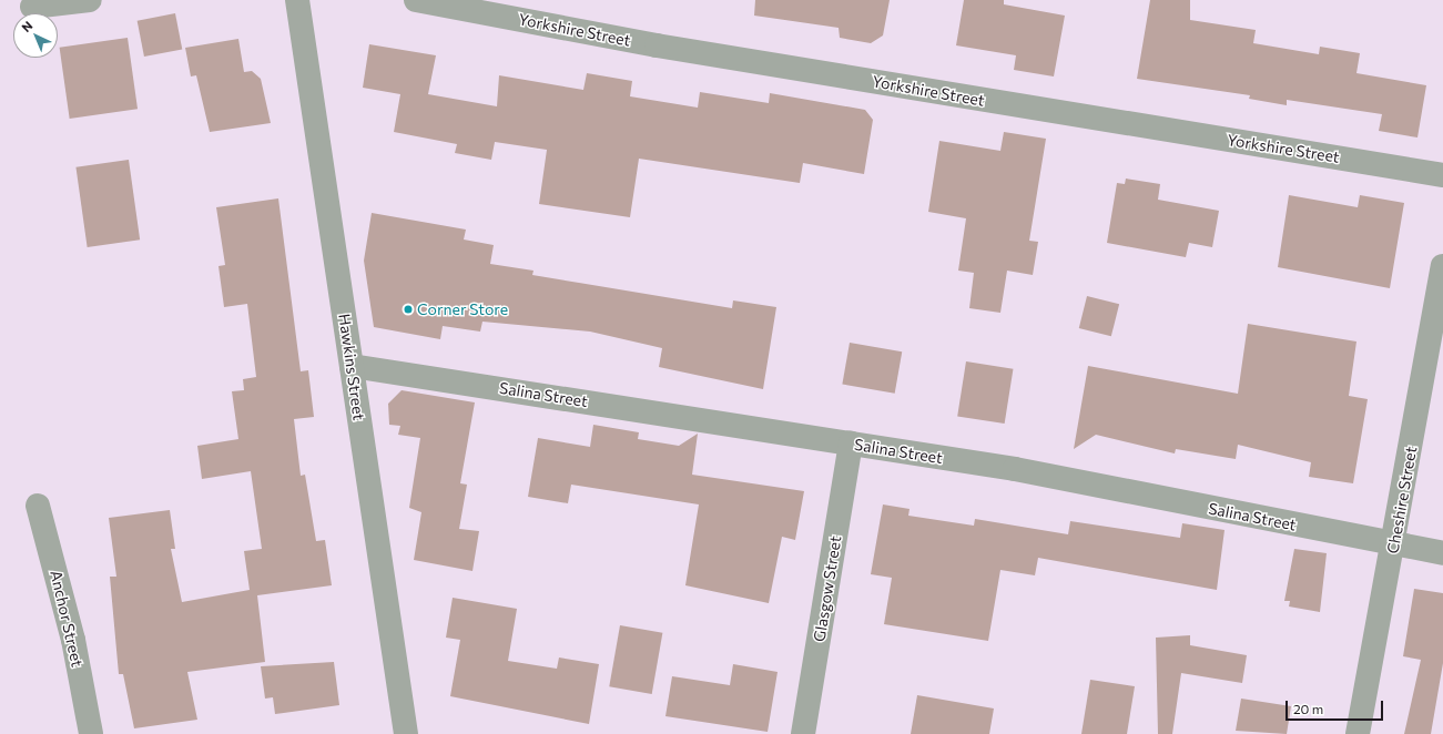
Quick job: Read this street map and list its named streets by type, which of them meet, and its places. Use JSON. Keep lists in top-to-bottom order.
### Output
{
  "streets": {
    "street": [
      "Yorkshire Street",
      "Hawkins Street",
      "Salina Street",
      "Cheshire Street",
      "Glasgow Street",
      "Anchor Street"
    ]
  },
  "crossings": [
    ["Hawkins Street", "Salina Street"],
    ["Salina Street", "Cheshire Street"],
    ["Salina Street", "Glasgow Street"]
  ],
  "places": ["Corner Store"],
  "scale_bar": "20 m",
  "north": "top left"
}
